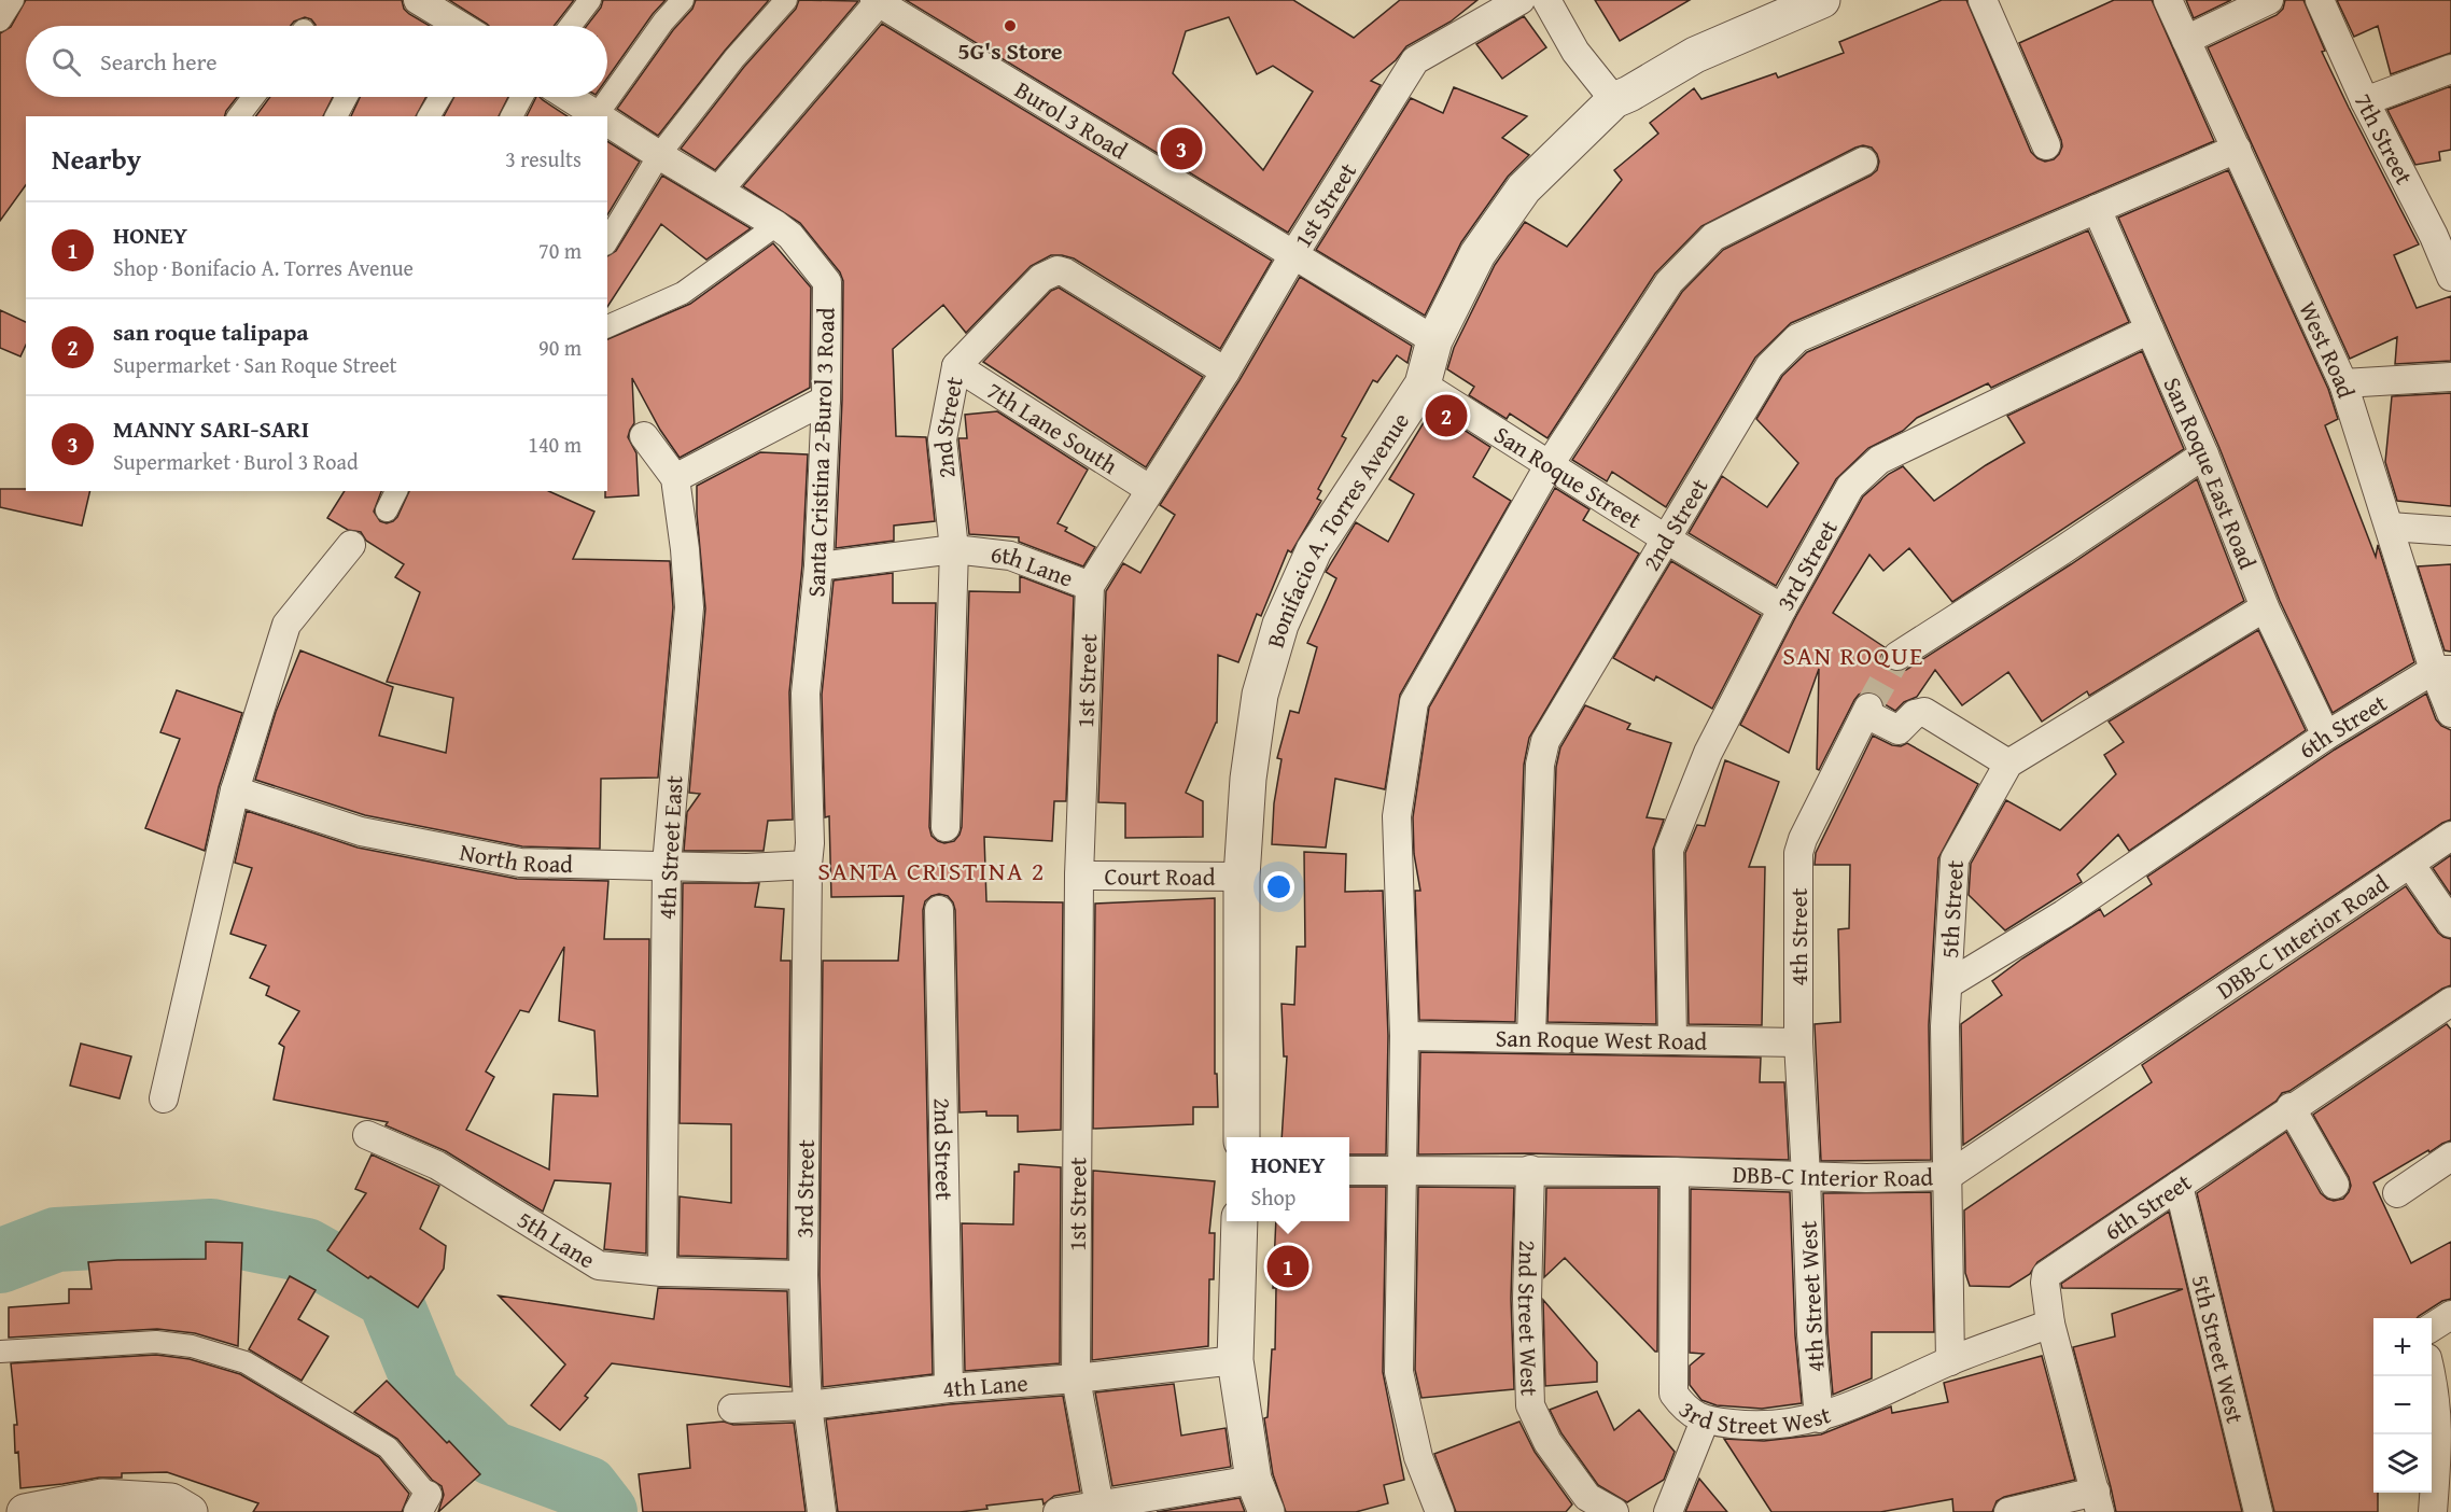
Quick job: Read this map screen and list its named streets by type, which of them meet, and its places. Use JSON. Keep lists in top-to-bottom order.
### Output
{
  "streets": {
    "street": [
      "Burol 3 Road",
      "7th Street",
      "1st Street",
      "West Road",
      "7th Lane South",
      "2nd Street",
      "Santa Cristina 2-Burol 3 Road",
      "San Roque East Road",
      "San Roque Street",
      "Bonifacio A. Torres Avenue",
      "3rd Street",
      "6th Lane",
      "6th Street",
      "4th Street East",
      "North Road",
      "Court Road",
      "5th Street",
      "DBB-C Interior Road",
      "4th Street",
      "San Roque West Road",
      "5th Lane",
      "4th Street West",
      "2nd Street West",
      "5th Street West",
      "4th Lane",
      "3rd Street West"
    ]
  },
  "crossings": [
    ["Burol 3 Road", "1st Street"],
    ["Burol 3 Road", "Bonifacio A. Torres Avenue"],
    ["1st Street", "7th Lane South"],
    ["1st Street", "2nd Street"],
    ["1st Street", "6th Lane"],
    ["1st Street", "Court Road"],
    ["1st Street", "4th Lane"],
    ["West Road", "2nd Street"],
    ["West Road", "6th Street"],
    ["7th Lane South", "2nd Street"],
    ["2nd Street", "San Roque East Road"],
    ["2nd Street", "San Roque Street"],
    ["2nd Street", "6th Lane"],
    ["2nd Street", "San Roque West Road"],
    ["2nd Street", "4th Lane"],
    ["Santa Cristina 2-Burol 3 Road", "3rd Street"],
    ["Santa Cristina 2-Burol 3 Road", "6th Lane"],
    ["Santa Cristina 2-Burol 3 Road", "North Road"],
    ["San Roque East Road", "3rd Street"],
    ["San Roque East Road", "6th Street"],
    ["San Roque East Road", "5th Street"],
    ["San Roque Street", "Bonifacio A. Torres Avenue"],
    ["San Roque Street", "3rd Street"],
    ["Bonifacio A. Torres Avenue", "Court Road"],
    ["3rd Street", "North Road"],
    ["3rd Street", "San Roque West Road"],
    ["3rd Street", "5th Lane"],
    ["3rd Street", "4th Lane"],
    ["6th Street", "5th Street"],
    ["6th Street", "5th Street West"],
    ["6th Street", "3rd Street West"],
    ["4th Street East", "North Road"],
    ["4th Street East", "5th Lane"],
    ["5th Street", "DBB-C Interior Road"],
    ["5th Street", "4th Street"],
    ["DBB-C Interior Road", "4th Street"],
    ["DBB-C Interior Road", "4th Street West"],
    ["DBB-C Interior Road", "2nd Street West"],
    ["DBB-C Interior Road", "3rd Street West"],
    ["4th Street", "San Roque West Road"],
    ["4th Street", "4th Street West"],
    ["4th Street West", "3rd Street West"]
  ],
  "districts": ["SAN ROQUE", "SANTA CRISTINA 2"],
  "places": ["5G's Store"],
  "page": {
    "search": "Search here",
    "heading": ["Nearby", "3 results"],
    "pins": ["3", "2", "1"],
    "list": [
      {
        "mark": "1",
        "name": "HONEY",
        "note": "Shop · Bonifacio A. Torres Avenue",
        "value": "70 m"
      },
      {
        "mark": "2",
        "name": "san roque talipapa",
        "note": "Supermarket · San Roque Street",
        "value": "90 m"
      },
      {
        "mark": "3",
        "name": "MANNY SARI-SARI",
        "note": "Supermarket · Burol 3 Road",
        "value": "140 m"
      }
    ],
    "popup": ["HONEY", "Shop"],
    "map_buttons": ["+", "−"]
  }
}
